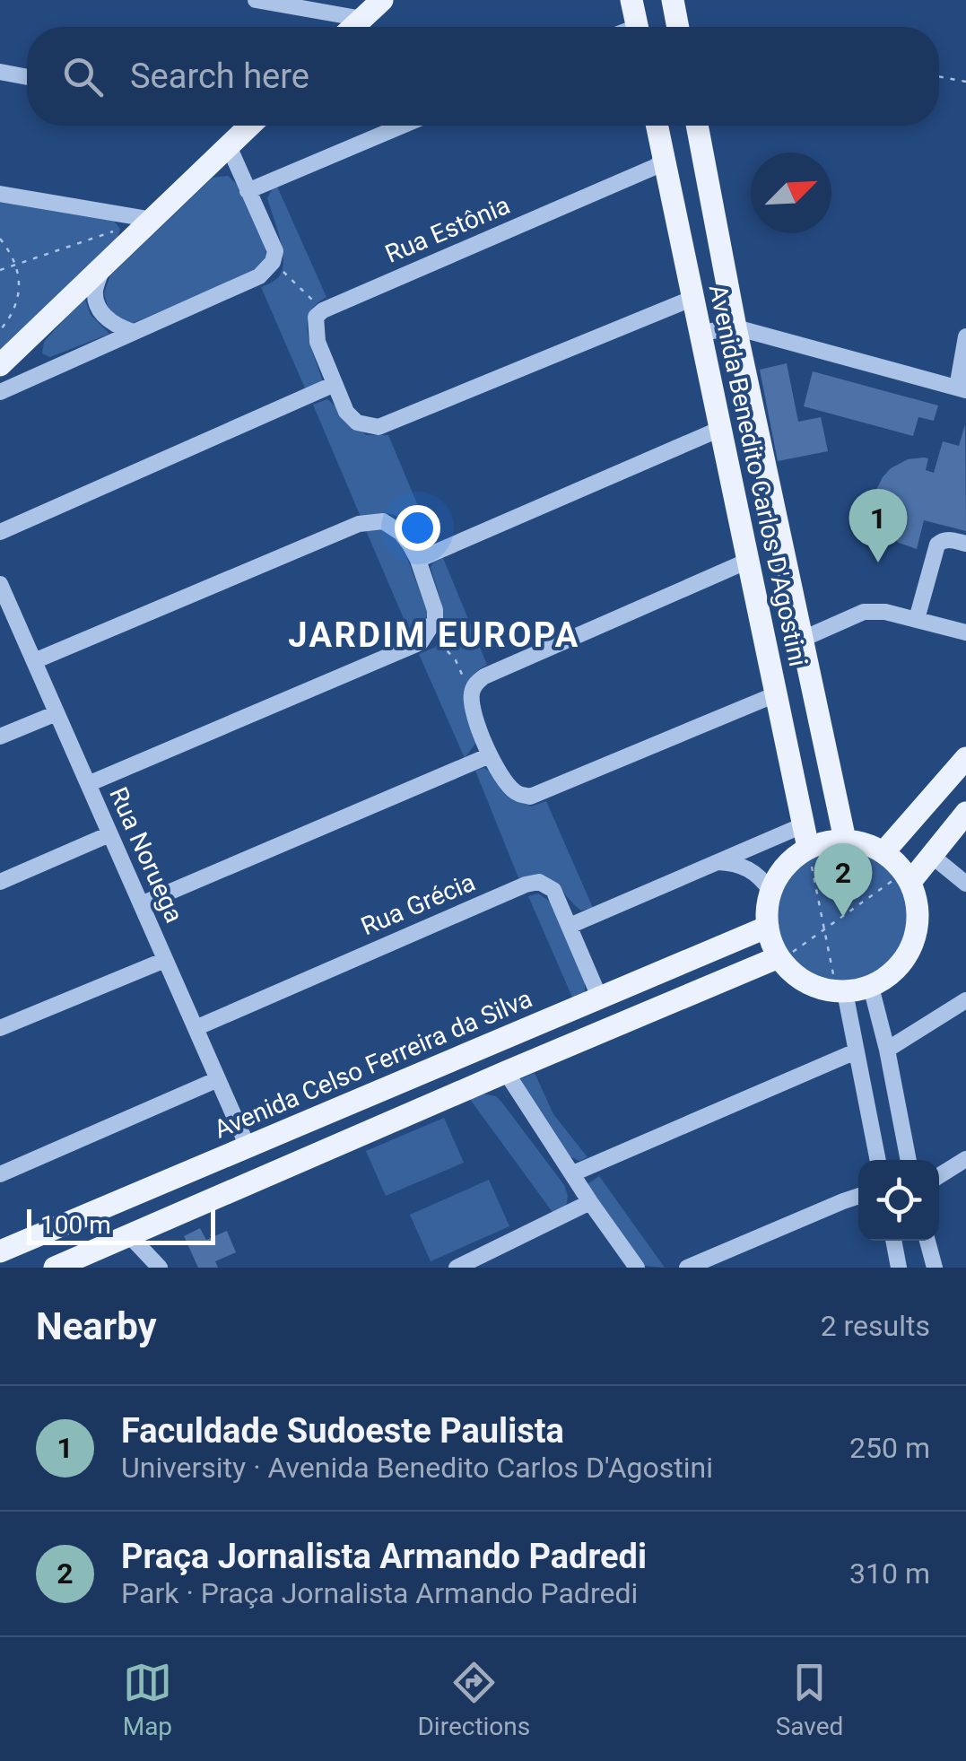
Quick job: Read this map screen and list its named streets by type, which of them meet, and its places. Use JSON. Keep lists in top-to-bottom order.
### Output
{
  "streets": {
    "main road": ["Avenida Benedito Carlos D'Agostini", "Avenida Celso Ferreira da Silva"],
    "street": ["Rua Estônia", "Rua Noruega", "Rua Grécia"]
  },
  "crossings": [
    ["Rua Estônia", "Avenida Benedito Carlos D'Agostini"],
    ["Rua Noruega", "Rua Grécia"],
    ["Rua Noruega", "Avenida Celso Ferreira da Silva"],
    ["Rua Grécia", "Avenida Celso Ferreira da Silva"]
  ],
  "districts": ["JARDIM EUROPA"],
  "scale_bar": "100 m",
  "north": "top right",
  "page": {
    "search": "Search here",
    "pins": ["1", "2"],
    "scale": "100 m",
    "heading": ["Nearby", "2 results"],
    "list": [
      {
        "mark": "1",
        "name": "Faculdade Sudoeste Paulista",
        "note": "University · Avenida Benedito Carlos D'Agostini",
        "value": "250 m"
      },
      {
        "mark": "2",
        "name": "Praça Jornalista Armando Padredi",
        "note": "Park · Praça Jornalista Armando Padredi",
        "value": "310 m"
      }
    ],
    "nav": ["Map", "Directions", "Saved"]
  }
}
